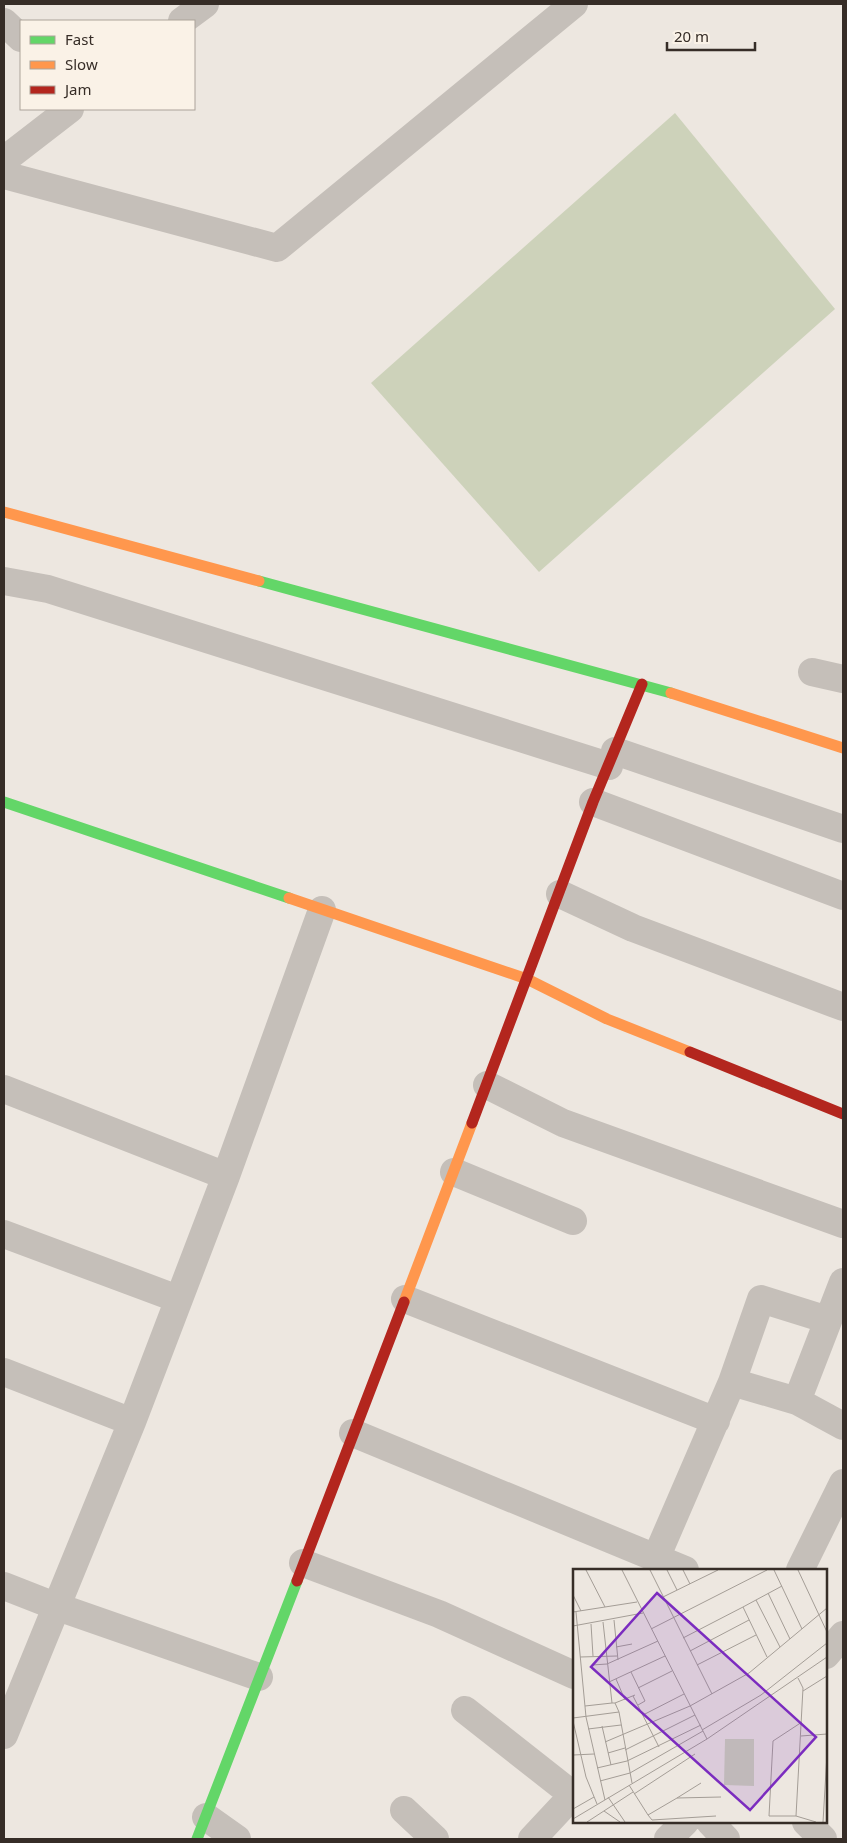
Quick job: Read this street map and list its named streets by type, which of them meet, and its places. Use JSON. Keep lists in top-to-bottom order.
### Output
{
  "legend": ["Fast", "Slow", "Jam"],
  "scale_bar": "20 m"
}
